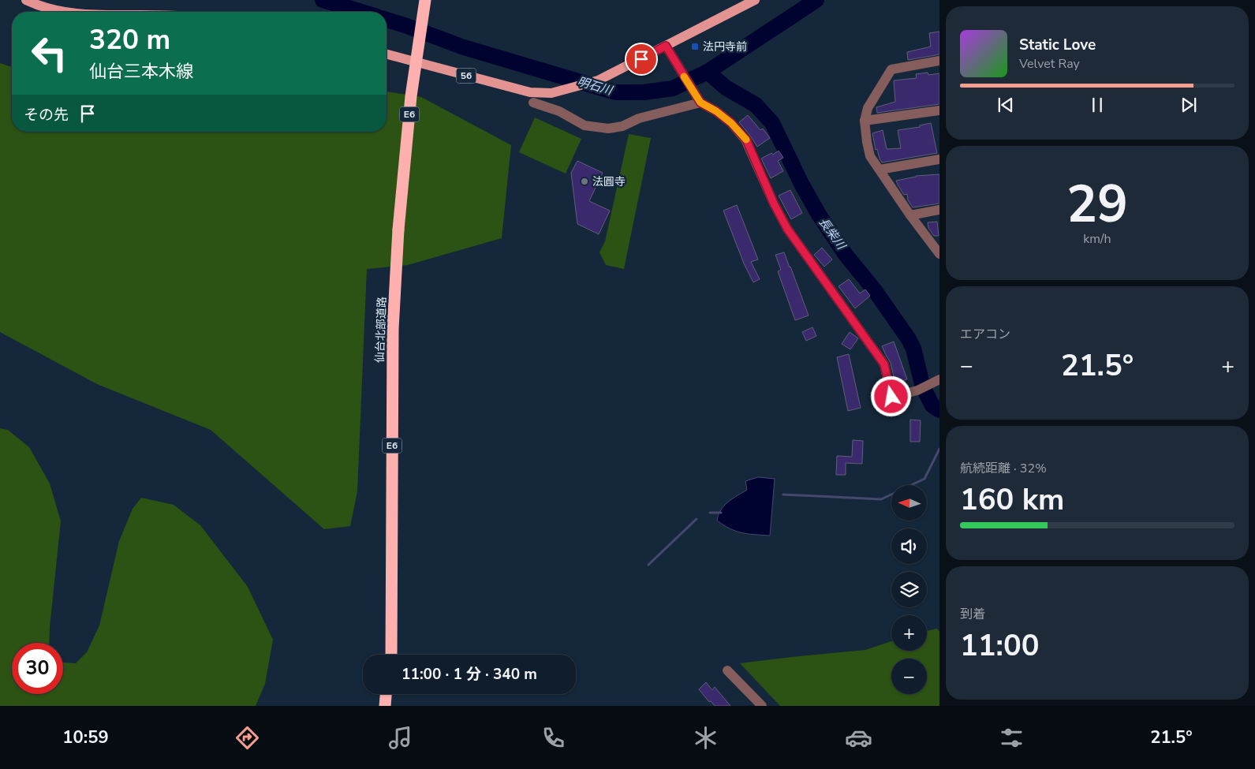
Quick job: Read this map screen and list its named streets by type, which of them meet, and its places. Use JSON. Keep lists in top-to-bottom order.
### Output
{
  "streets": {
    "highway": ["E6", "仙台北部道路"],
    "main road": ["56"]
  },
  "water": ["明石川", "長柴川"],
  "places": {
    "transit": ["法円寺前"],
    "other": ["法圓寺"]
  },
  "north": "left",
  "page": {
    "turn": ["320 m", "仙台三本木線"],
    "song": ["Static Love", "Velvet Ray"],
    "then": "その先",
    "tile": [
      ["29", "km/h"],
      "エアコン",
      ["航続距離 · 32%", "160 km"],
      ["到着", "11:00"]
    ],
    "heat": ["−", "21.5°", "+"],
    "map_buttons": ["+", "−"],
    "limit": "30",
    "trip": "11:00 · 1 分 · 340 m",
    "tabs": ["10:59", "21.5°"]
  }
}
